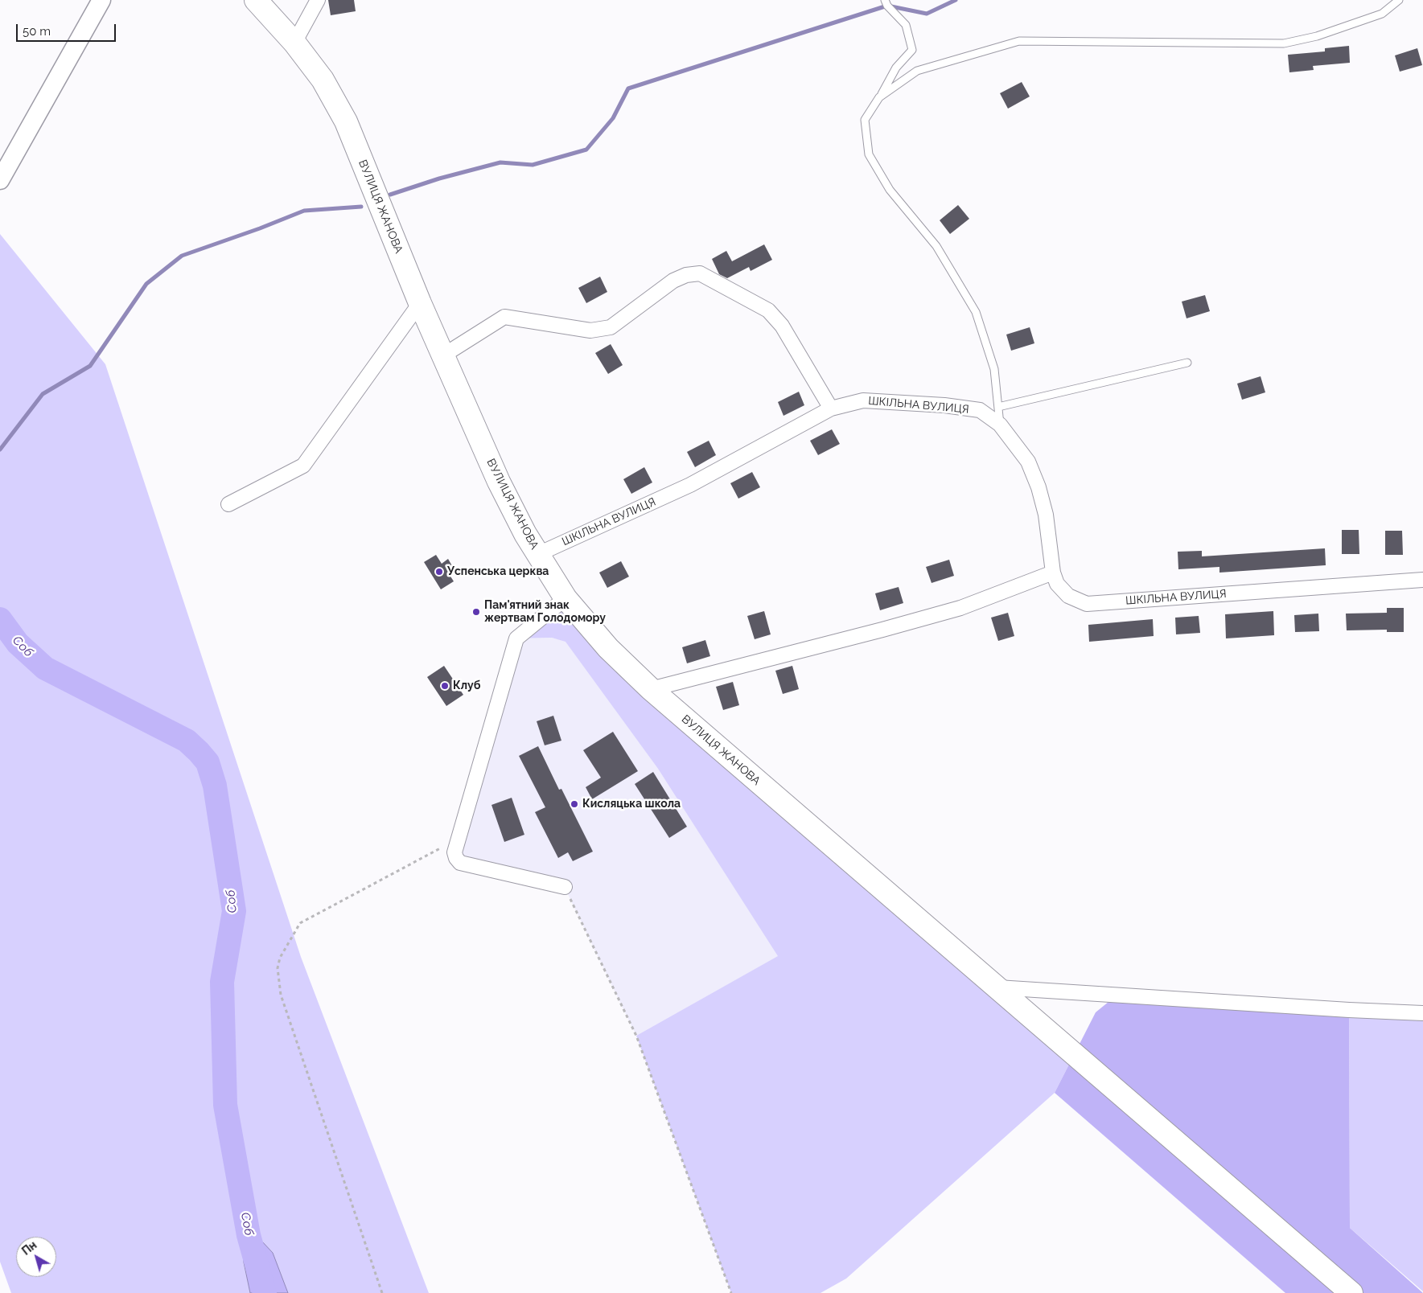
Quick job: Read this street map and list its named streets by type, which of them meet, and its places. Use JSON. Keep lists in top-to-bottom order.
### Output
{
  "streets": {
    "main road": ["ВУЛИЦЯ ЖАНОВА"],
    "street": ["ШКІЛЬНА ВУЛИЦЯ"]
  },
  "crossings": [
    ["ВУЛИЦЯ ЖАНОВА", "ШКІЛЬНА ВУЛИЦЯ"]
  ],
  "water": ["Соб"],
  "places": [
    "Успенська церква",
    "Пам'ятний знак жертвам Голодомору",
    "Клуб",
    "Кисляцька школа"
  ],
  "scale_bar": "50 m",
  "north": "top left"
}
